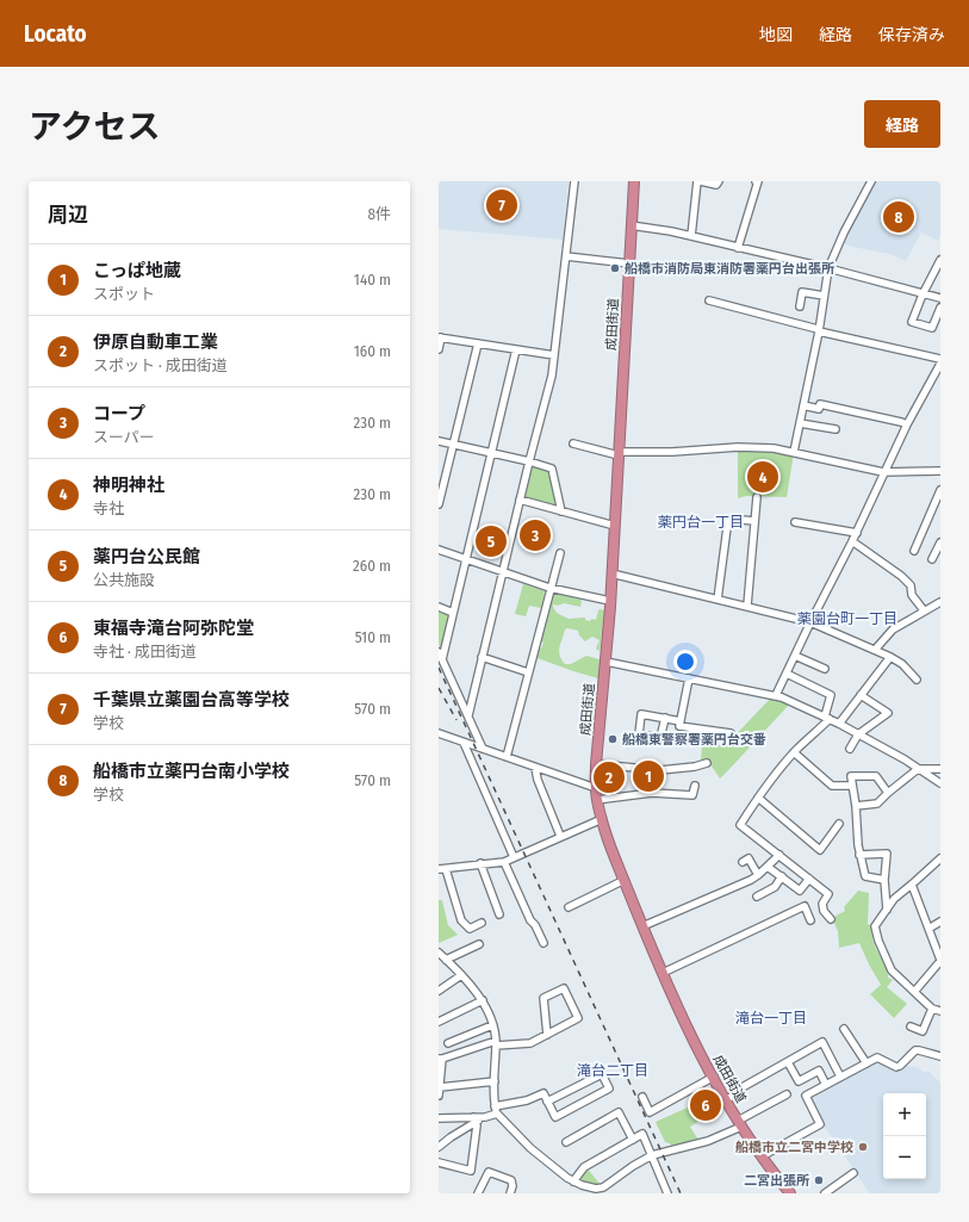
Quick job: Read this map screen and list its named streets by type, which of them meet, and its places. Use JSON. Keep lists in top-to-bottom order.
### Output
{
  "streets": {
    "highway": ["成田街道"]
  },
  "districts": [
    "薬円台一丁目",
    "薬園台町一丁目",
    "滝台一丁目",
    "滝台二丁目"
  ],
  "places": [
    "船橋市消防局東消防署薬円台出張所",
    "船橋東警察署薬円台交番",
    "船橋市立二宮中学校",
    "二宮出張所"
  ],
  "page": {
    "header": "Locato",
    "nav": ["地図", "経路", "保存済み"],
    "title": "アクセス",
    "buttons": "経路",
    "heading": ["周辺", "8件"],
    "pins": [
      "7",
      "8",
      "4",
      "3",
      "5",
      "1",
      "2",
      "6"
    ],
    "list": [
      {
        "mark": "1",
        "name": "こっぱ地蔵",
        "note": "スポット",
        "value": "140 m"
      },
      {
        "mark": "2",
        "name": "伊原自動車工業",
        "note": "スポット · 成田街道",
        "value": "160 m"
      },
      {
        "mark": "3",
        "name": "コープ",
        "note": "スーパー",
        "value": "230 m"
      },
      {
        "mark": "4",
        "name": "神明神社",
        "note": "寺社",
        "value": "230 m"
      },
      {
        "mark": "5",
        "name": "薬円台公民館",
        "note": "公共施設",
        "value": "260 m"
      },
      {
        "mark": "6",
        "name": "東福寺滝台阿弥陀堂",
        "note": "寺社 · 成田街道",
        "value": "510 m"
      },
      {
        "mark": "7",
        "name": "千葉県立薬園台高等学校",
        "note": "学校",
        "value": "570 m"
      },
      {
        "mark": "8",
        "name": "船橋市立薬円台南小学校",
        "note": "学校",
        "value": "570 m"
      }
    ],
    "map_buttons": ["+", "−"]
  }
}
